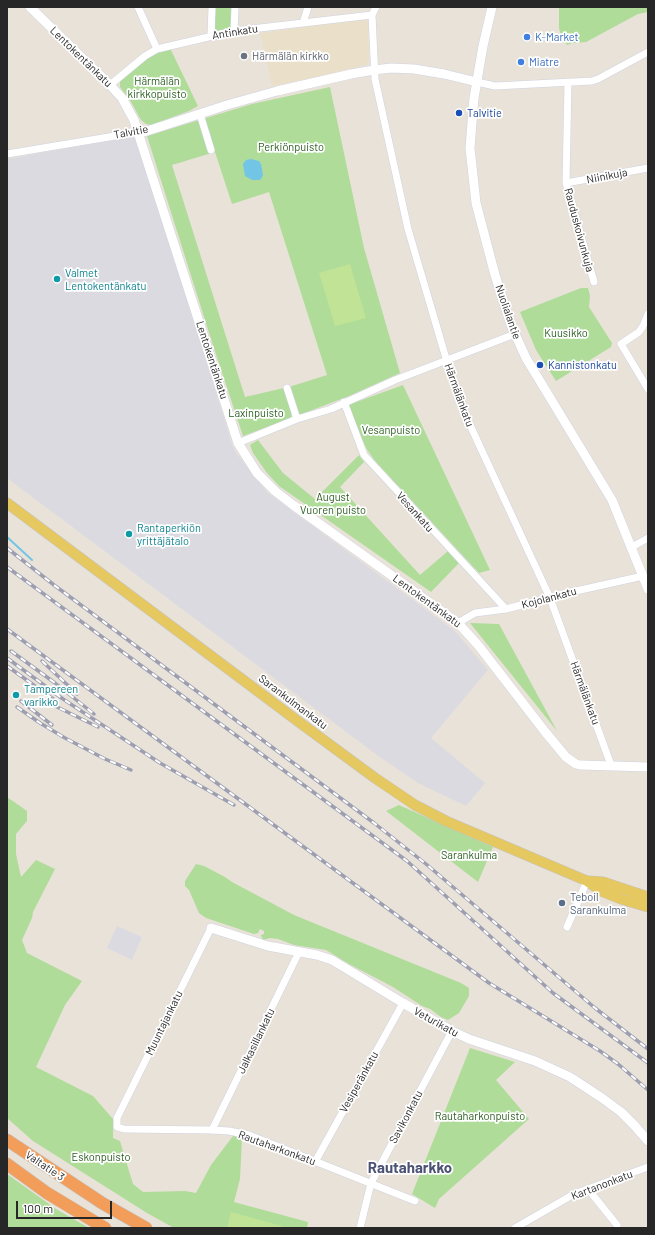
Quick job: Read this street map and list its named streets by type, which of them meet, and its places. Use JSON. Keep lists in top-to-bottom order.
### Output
{
  "streets": {
    "highway": ["Valtatie 3"],
    "main road": ["Sarankulmankatu"],
    "street": [
      "Antinkatu",
      "Lentokentänkatu",
      "Talvitie",
      "Niinikuja",
      "Rauduskoivunkuja",
      "Nuolialantie",
      "Härmälänkatu",
      "Vesankatu",
      "Kojolankatu",
      "Veturikatu",
      "Muuntajankatu",
      "Jalkasillankatu",
      "Vesiperänkatu",
      "Savikonkatu",
      "Rautaharkonkatu",
      "Kartanonkatu"
    ]
  },
  "crossings": [
    ["Antinkatu", "Lentokentänkatu"],
    ["Antinkatu", "Härmälänkatu"],
    ["Lentokentänkatu", "Talvitie"],
    ["Lentokentänkatu", "Härmälänkatu"],
    ["Lentokentänkatu", "Kojolankatu"],
    ["Talvitie", "Rauduskoivunkuja"],
    ["Talvitie", "Nuolialantie"],
    ["Talvitie", "Härmälänkatu"],
    ["Niinikuja", "Rauduskoivunkuja"],
    ["Nuolialantie", "Kojolankatu"],
    ["Härmälänkatu", "Kojolankatu"],
    ["Vesankatu", "Kojolankatu"],
    ["Veturikatu", "Muuntajankatu"],
    ["Veturikatu", "Jalkasillankatu"],
    ["Veturikatu", "Vesiperänkatu"],
    ["Veturikatu", "Savikonkatu"],
    ["Muuntajankatu", "Rautaharkonkatu"],
    ["Jalkasillankatu", "Rautaharkonkatu"],
    ["Vesiperänkatu", "Rautaharkonkatu"],
    ["Savikonkatu", "Rautaharkonkatu"]
  ],
  "districts": ["Rautaharkko"],
  "parks": [
    "Härmälän kirkkopuisto",
    "Perkiönpuisto",
    "Kuusikko",
    "Laxinpuisto",
    "Vesanpuisto",
    "August Vuoren puisto",
    "Sarankulma",
    "Rautaharkonpuisto",
    "Eskonpuisto"
  ],
  "places": [
    "K-Market",
    "Härmälän kirkko",
    "Miatre",
    "Talvitie",
    "Valmet Lentokentänkatu",
    "Kannistonkatu",
    "Rantaperkiön yrittäjätalo",
    "Tampereen varikko",
    "Teboil Sarankulma"
  ],
  "scale_bar": "100 m"
}
